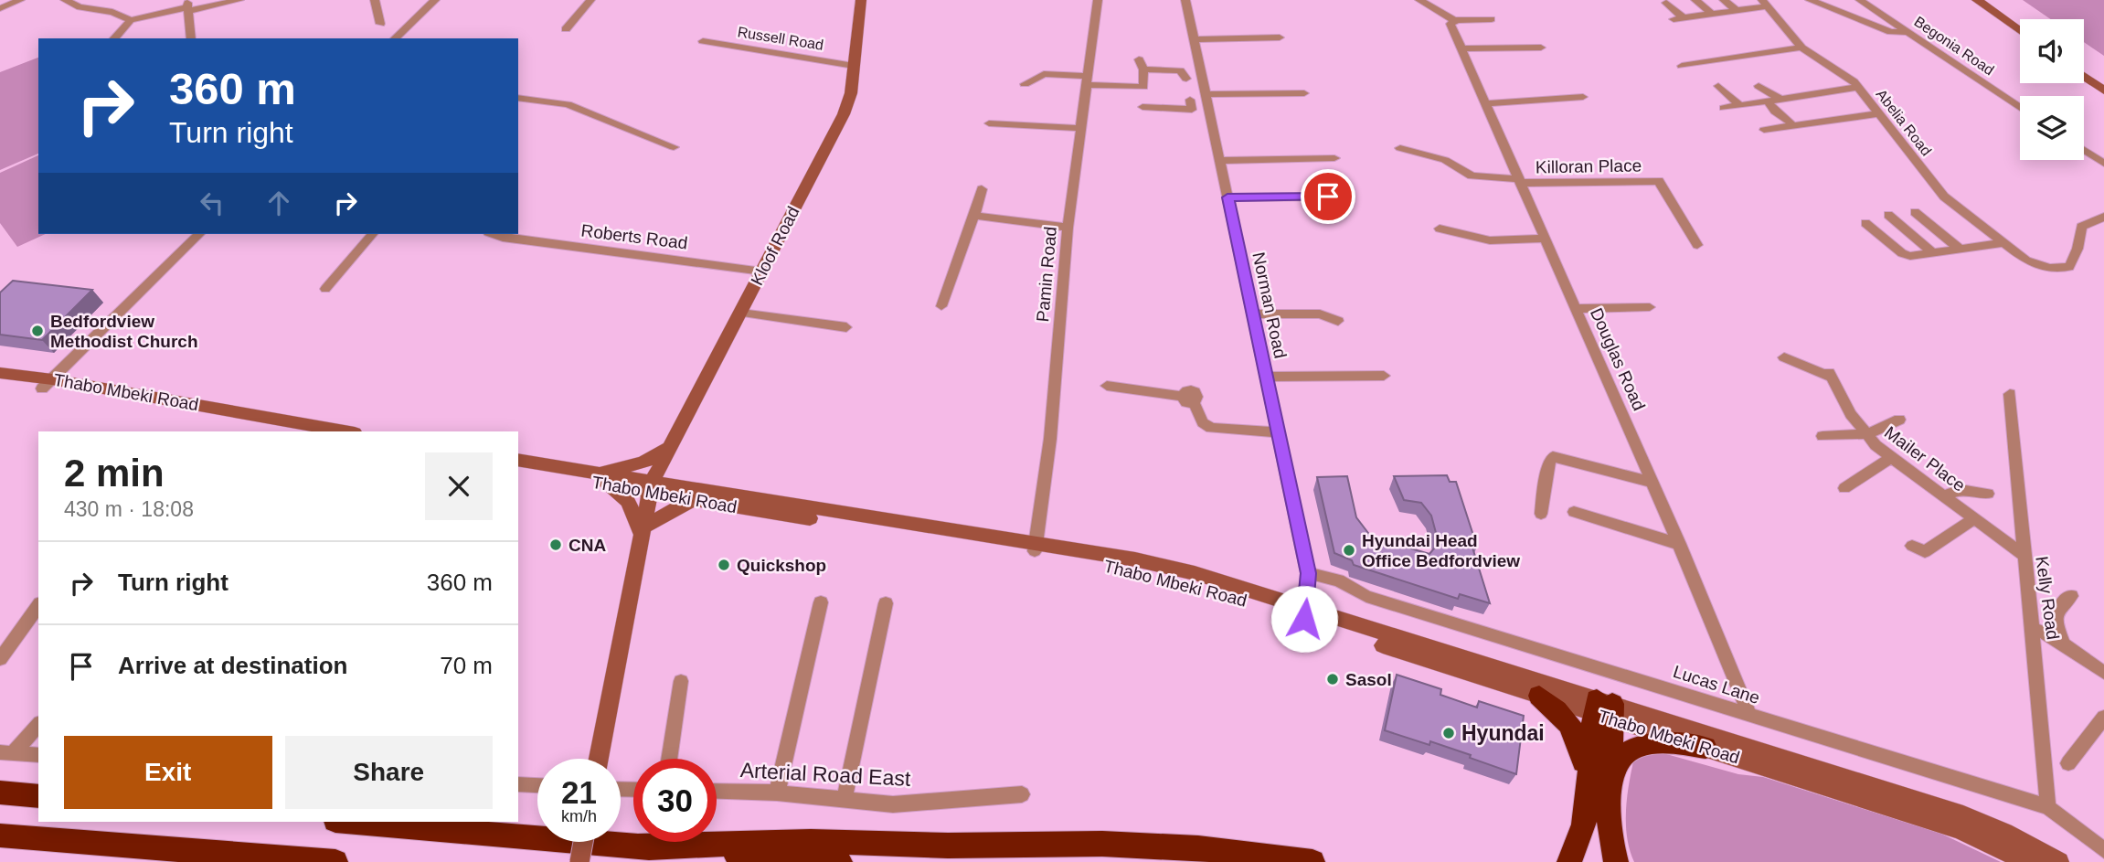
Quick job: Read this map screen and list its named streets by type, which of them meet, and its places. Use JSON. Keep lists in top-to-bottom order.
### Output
{
  "streets": {
    "main road": ["Kloof Road", "Thabo Mbeki Road"],
    "street": [
      "Russell Road",
      "Begonia Road",
      "Abelia Road",
      "Killoran Place",
      "Roberts Road",
      "Pamin Road",
      "Norman Road",
      "Douglas Road",
      "Mailer Place",
      "Kelly Road",
      "Lucas Lane",
      "Arterial Road East"
    ]
  },
  "crossings": [
    ["Russell Road", "Kloof Road"],
    ["Killoran Place", "Douglas Road"],
    ["Roberts Road", "Kloof Road"],
    ["Kloof Road", "Thabo Mbeki Road"],
    ["Pamin Road", "Thabo Mbeki Road"],
    ["Norman Road", "Thabo Mbeki Road"],
    ["Norman Road", "Lucas Lane"],
    ["Douglas Road", "Lucas Lane"],
    ["Mailer Place", "Kelly Road"],
    ["Kelly Road", "Lucas Lane"]
  ],
  "places": [
    "Bedfordview Methodist Church",
    "CNA",
    "Hyundai Head Office Bedfordview",
    "Quickshop",
    "Sasol",
    "Hyundai"
  ],
  "page": {
    "turn": ["360 m", "Turn right"],
    "heading": ["2 min", "430 m · 18:08"],
    "list": [
      {
        "name": "Turn right",
        "value": "360 m"
      },
      {
        "name": "Arrive at destination",
        "value": "70 m"
      }
    ],
    "buttons": ["Exit", "Share"],
    "speed": "21 km/h",
    "limit": "30"
  }
}
